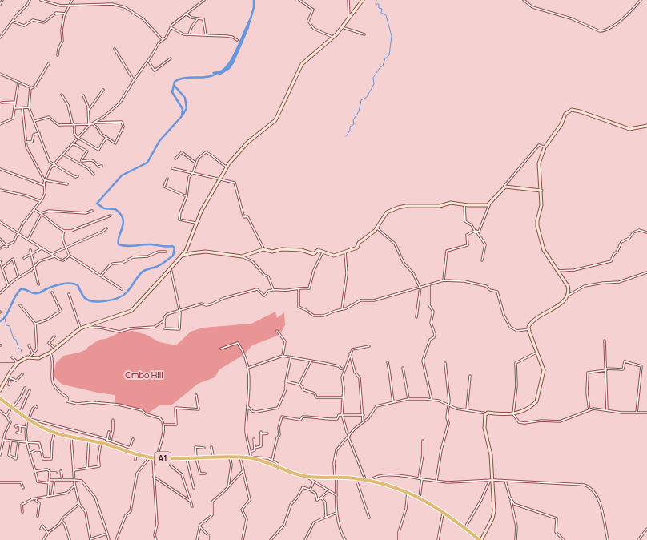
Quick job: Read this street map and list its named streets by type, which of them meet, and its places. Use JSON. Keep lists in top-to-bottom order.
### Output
{
  "streets": {
    "highway": ["A1"]
  },
  "parks": ["Ombo Hill"]
}
